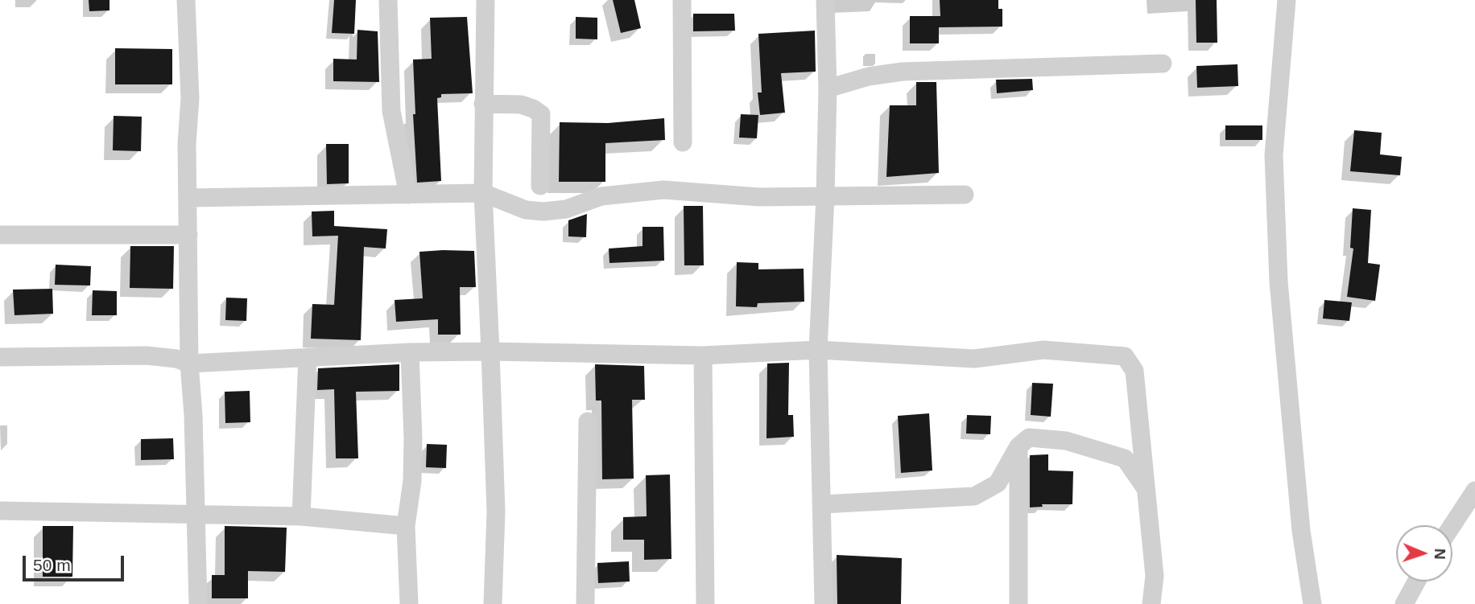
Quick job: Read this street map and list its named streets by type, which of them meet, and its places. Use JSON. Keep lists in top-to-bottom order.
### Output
{
  "scale_bar": "50 m",
  "north": "right"
}
